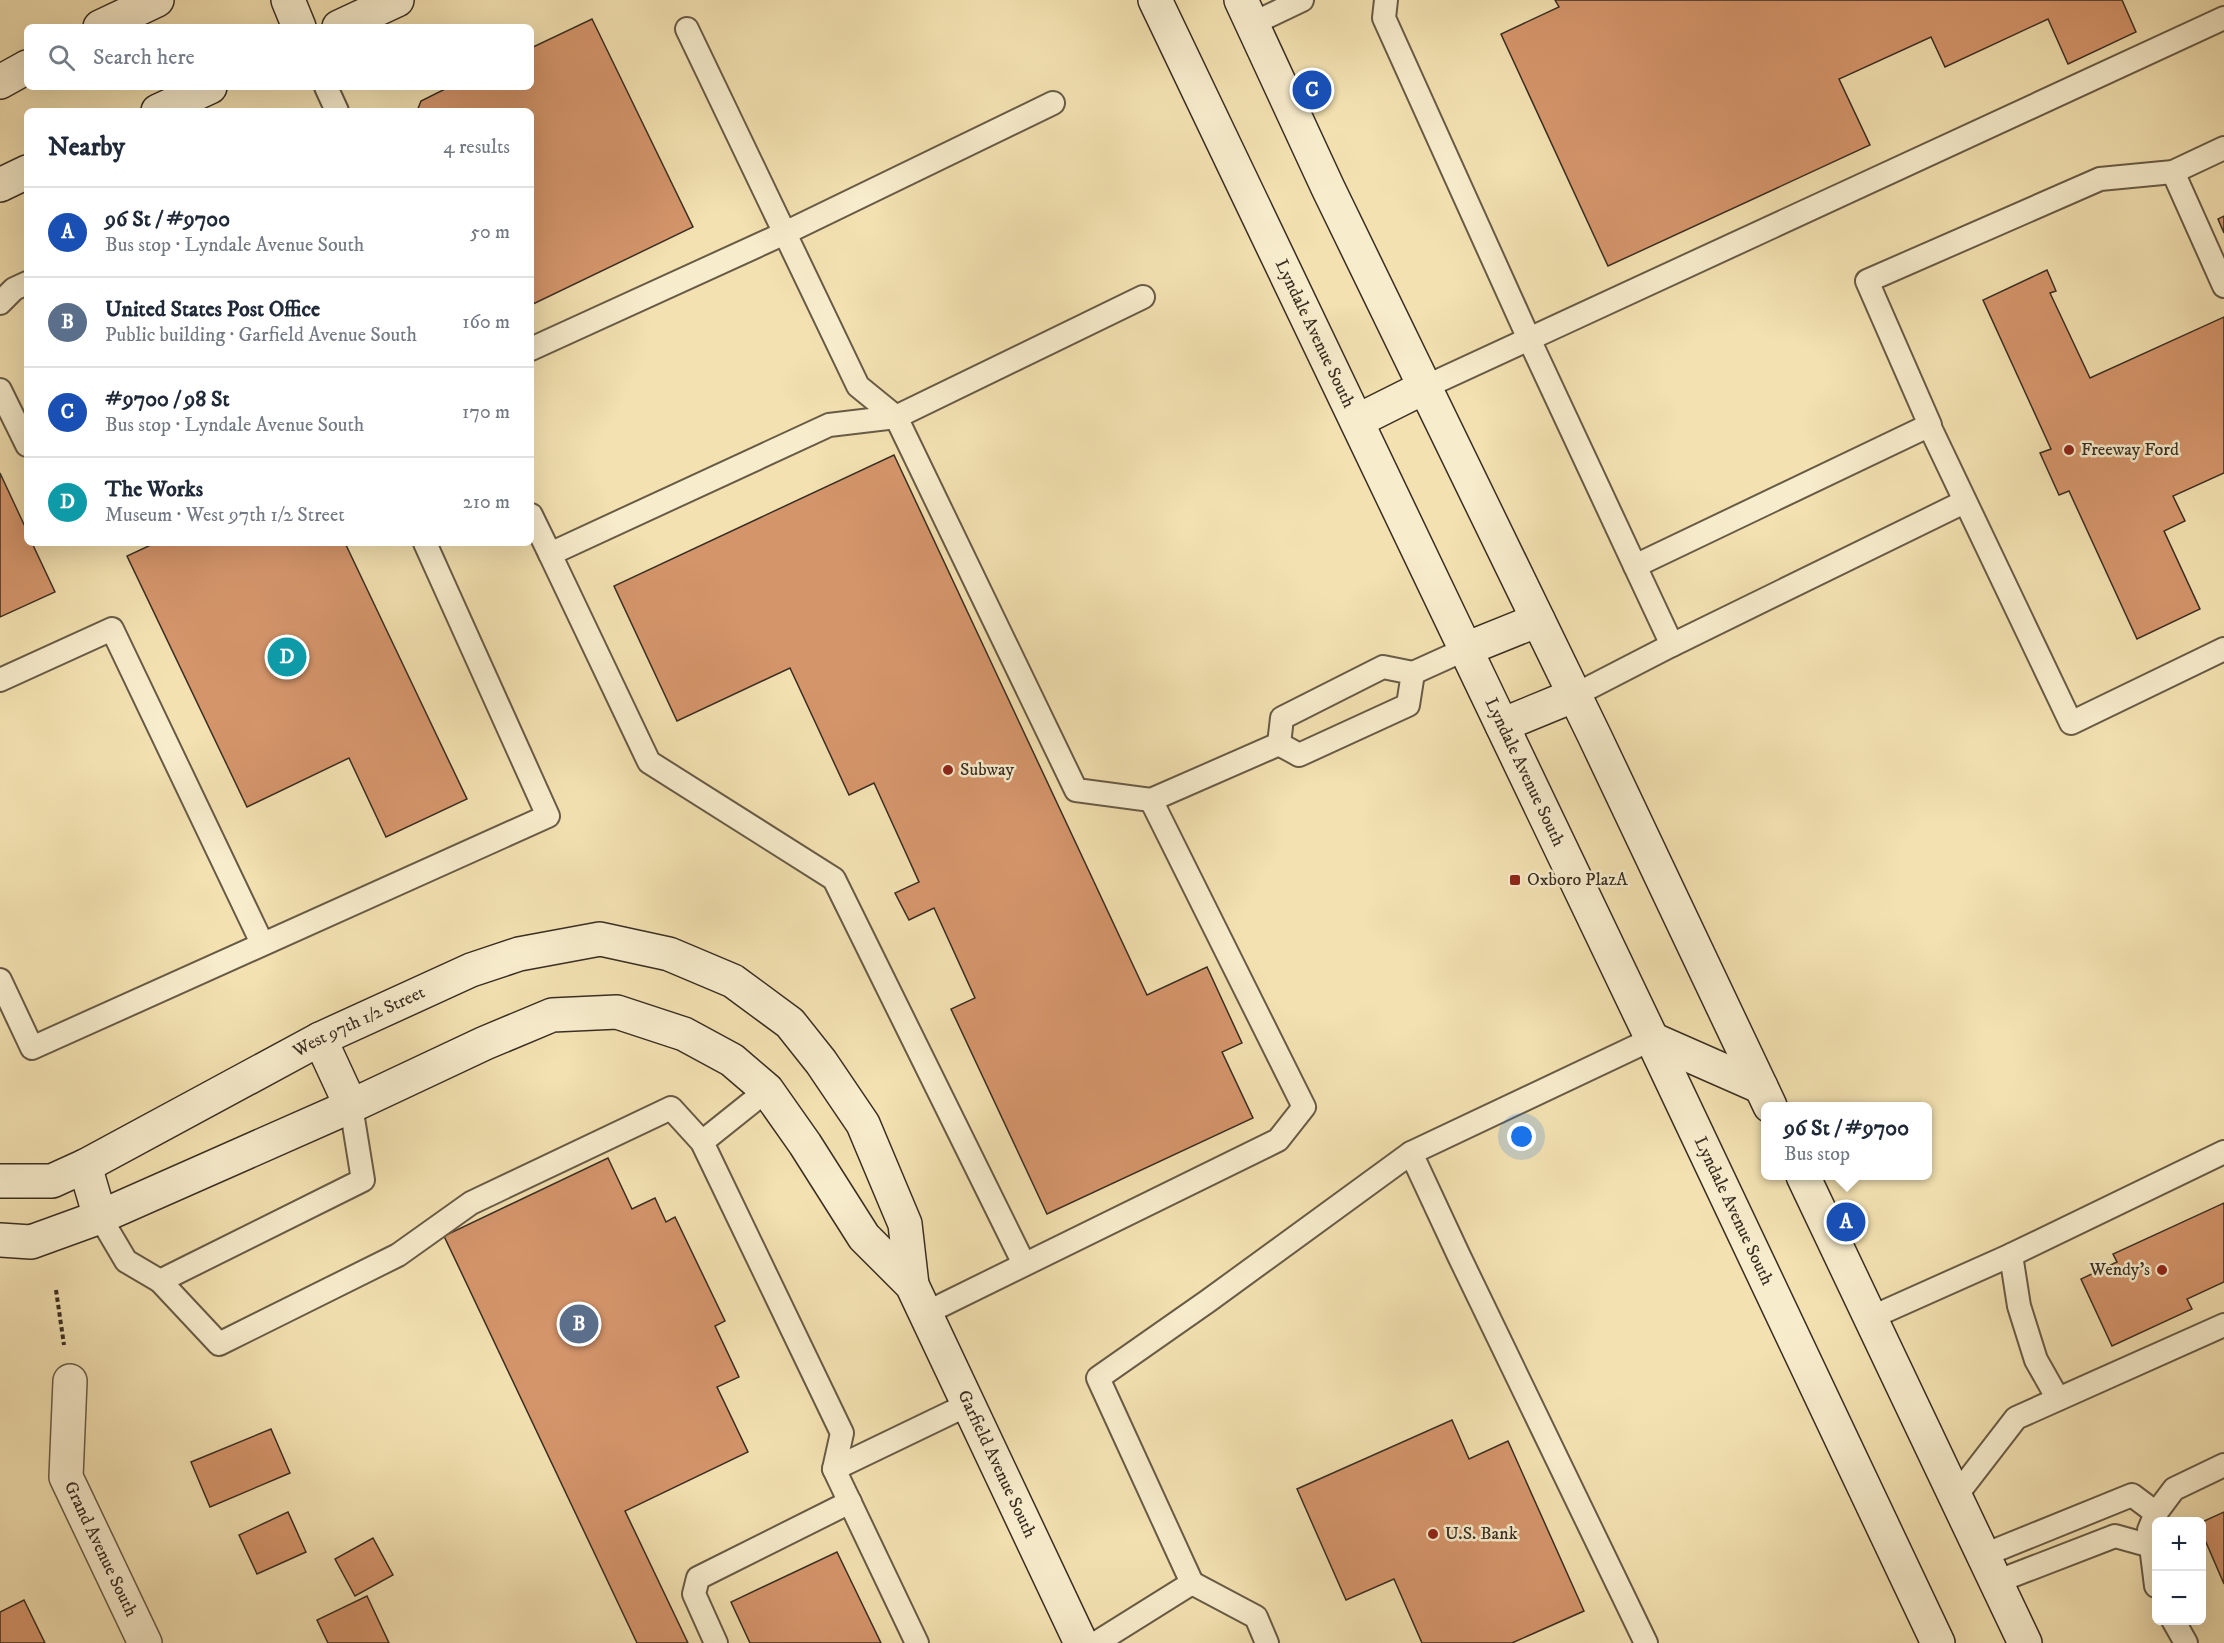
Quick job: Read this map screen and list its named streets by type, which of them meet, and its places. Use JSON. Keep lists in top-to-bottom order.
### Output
{
  "streets": {
    "main road": [
      "Lyndale Avenue South",
      "West 97th 1/2 Street",
      "Garfield Avenue South",
      "Grand Avenue South"
    ]
  },
  "crossings": [
    ["West 97th 1/2 Street", "Garfield Avenue South"]
  ],
  "places": {
    "other": [
      "Freeway Ford",
      "Subway",
      "Wendy's",
      "U.S. Bank"
    ],
    "transit": ["Oxboro PlazA"]
  },
  "page": {
    "search": "Search here",
    "pins": [
      "C",
      "D",
      "A",
      "B"
    ],
    "heading": ["Nearby", "4 results"],
    "list": [
      {
        "mark": "A",
        "name": "96 St / #9700",
        "note": "Bus stop · Lyndale Avenue South",
        "value": "50 m"
      },
      {
        "mark": "B",
        "name": "United States Post Office",
        "note": "Public building · Garfield Avenue South",
        "value": "160 m"
      },
      {
        "mark": "C",
        "name": "#9700 / 98 St",
        "note": "Bus stop · Lyndale Avenue South",
        "value": "170 m"
      },
      {
        "mark": "D",
        "name": "The Works",
        "note": "Museum · West 97th 1/2 Street",
        "value": "210 m"
      }
    ],
    "popup": ["96 St / #9700", "Bus stop"],
    "map_buttons": ["+", "−"]
  }
}
